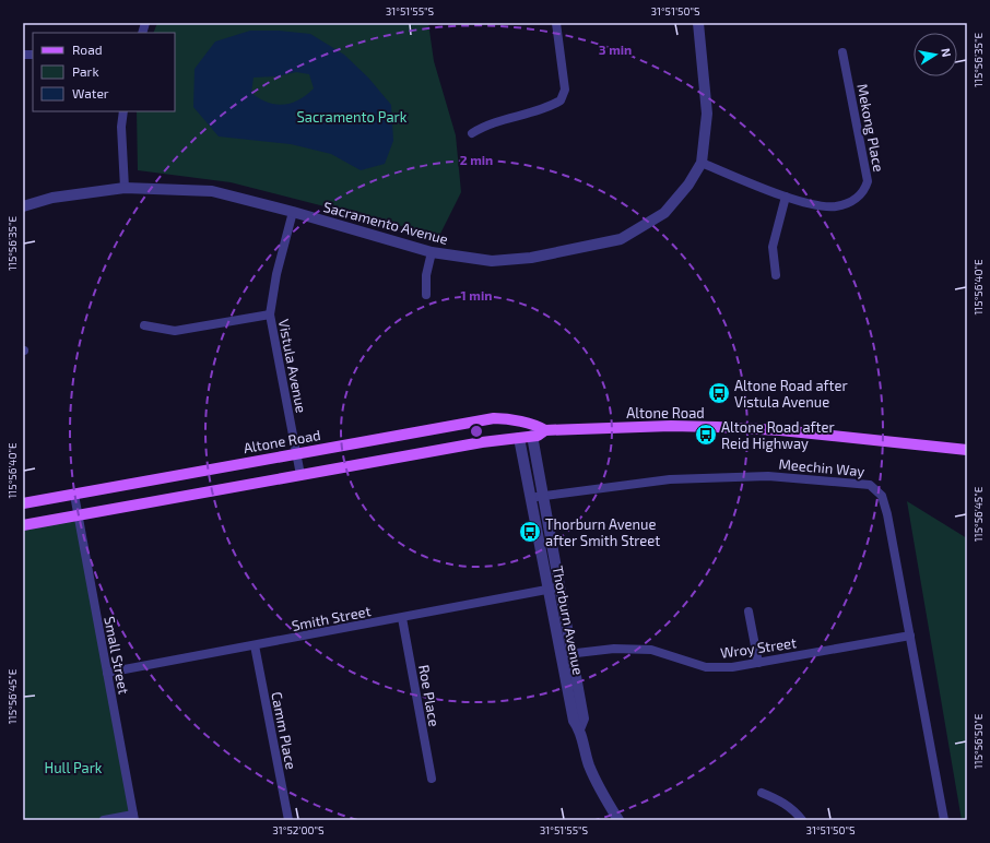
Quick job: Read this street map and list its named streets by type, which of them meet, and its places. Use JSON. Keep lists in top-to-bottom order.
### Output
{
  "streets": {
    "main road": ["Altone Road"],
    "street": [
      "Mekong Place",
      "Sacramento Avenue",
      "Vistula Avenue",
      "Meechin Way",
      "Smith Street",
      "Thorburn Avenue",
      "Wroy Street",
      "Small Street",
      "Roe Place",
      "Camm Place"
    ]
  },
  "crossings": [
    ["Mekong Place", "Sacramento Avenue"],
    ["Sacramento Avenue", "Vistula Avenue"],
    ["Vistula Avenue", "Altone Road"],
    ["Altone Road", "Thorburn Avenue"],
    ["Altone Road", "Small Street"],
    ["Meechin Way", "Thorburn Avenue"],
    ["Meechin Way", "Wroy Street"],
    ["Smith Street", "Thorburn Avenue"],
    ["Smith Street", "Small Street"],
    ["Smith Street", "Roe Place"],
    ["Smith Street", "Camm Place"],
    ["Thorburn Avenue", "Wroy Street"]
  ],
  "parks": ["Sacramento Park", "Hull Park"],
  "places": {
    "bus stop": ["Altone Road after Vistula Avenue", "Altone Road after Reid Highway", "Thorburn Avenue after Smith Street"]
  },
  "legend": ["Road", "Park", "Water"],
  "north": "right",
  "coordinates": [
    "31°51'55\"S",
    "31°51'50\"S",
    "115°56'35\"E",
    "115°56'40\"E",
    "115°56'45\"E",
    "115°56'50\"E",
    "31°52'00\"S"
  ],
  "rings": ["3 min", "2 min", "1 min"]
}
